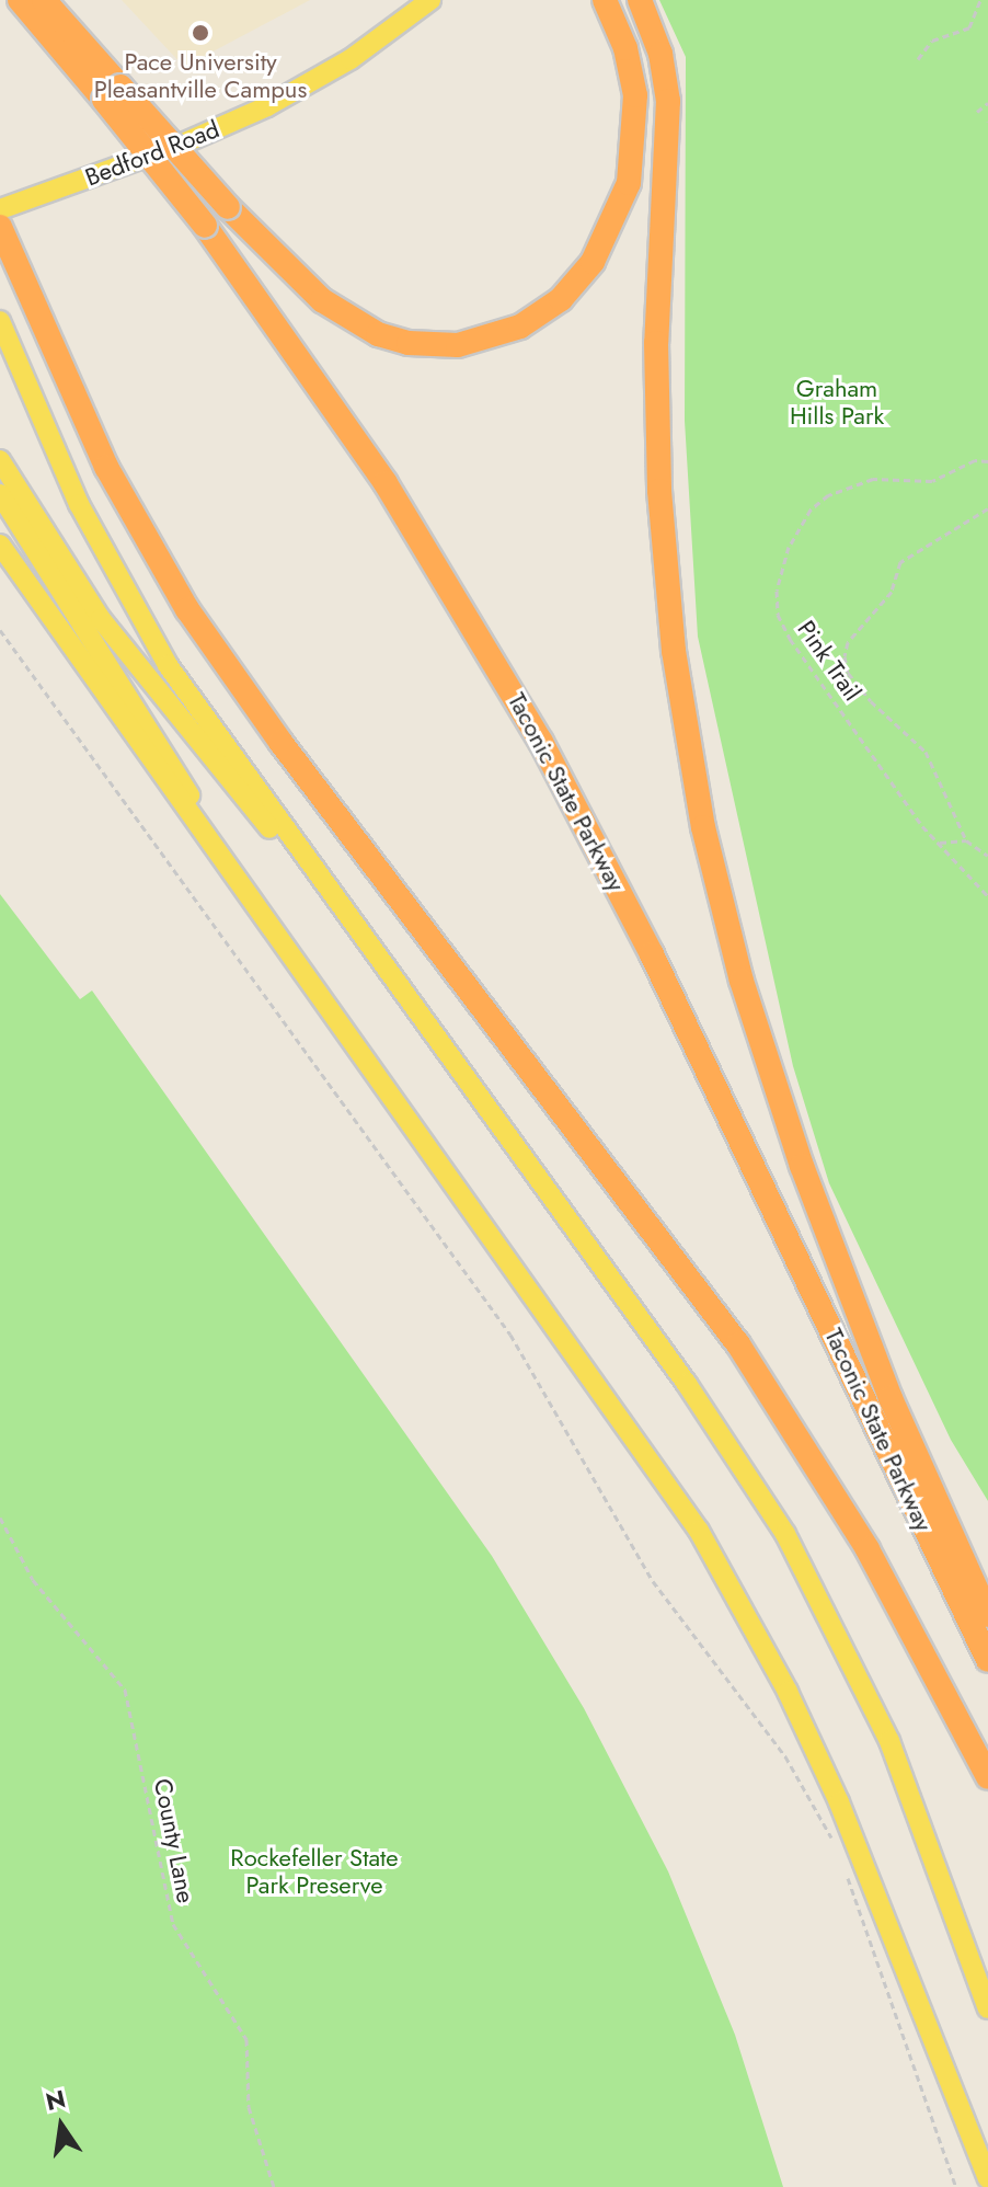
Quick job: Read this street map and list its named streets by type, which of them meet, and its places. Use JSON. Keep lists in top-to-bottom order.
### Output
{
  "streets": {
    "highway": ["Taconic State Parkway"],
    "main road": ["Bedford Road"],
    "path": ["Pink Trail", "County Lane"]
  },
  "parks": ["Graham Hills Park", "Rockefeller State Park Preserve"],
  "places": ["Pace University Pleasantville Campus"],
  "north": "top"
}
